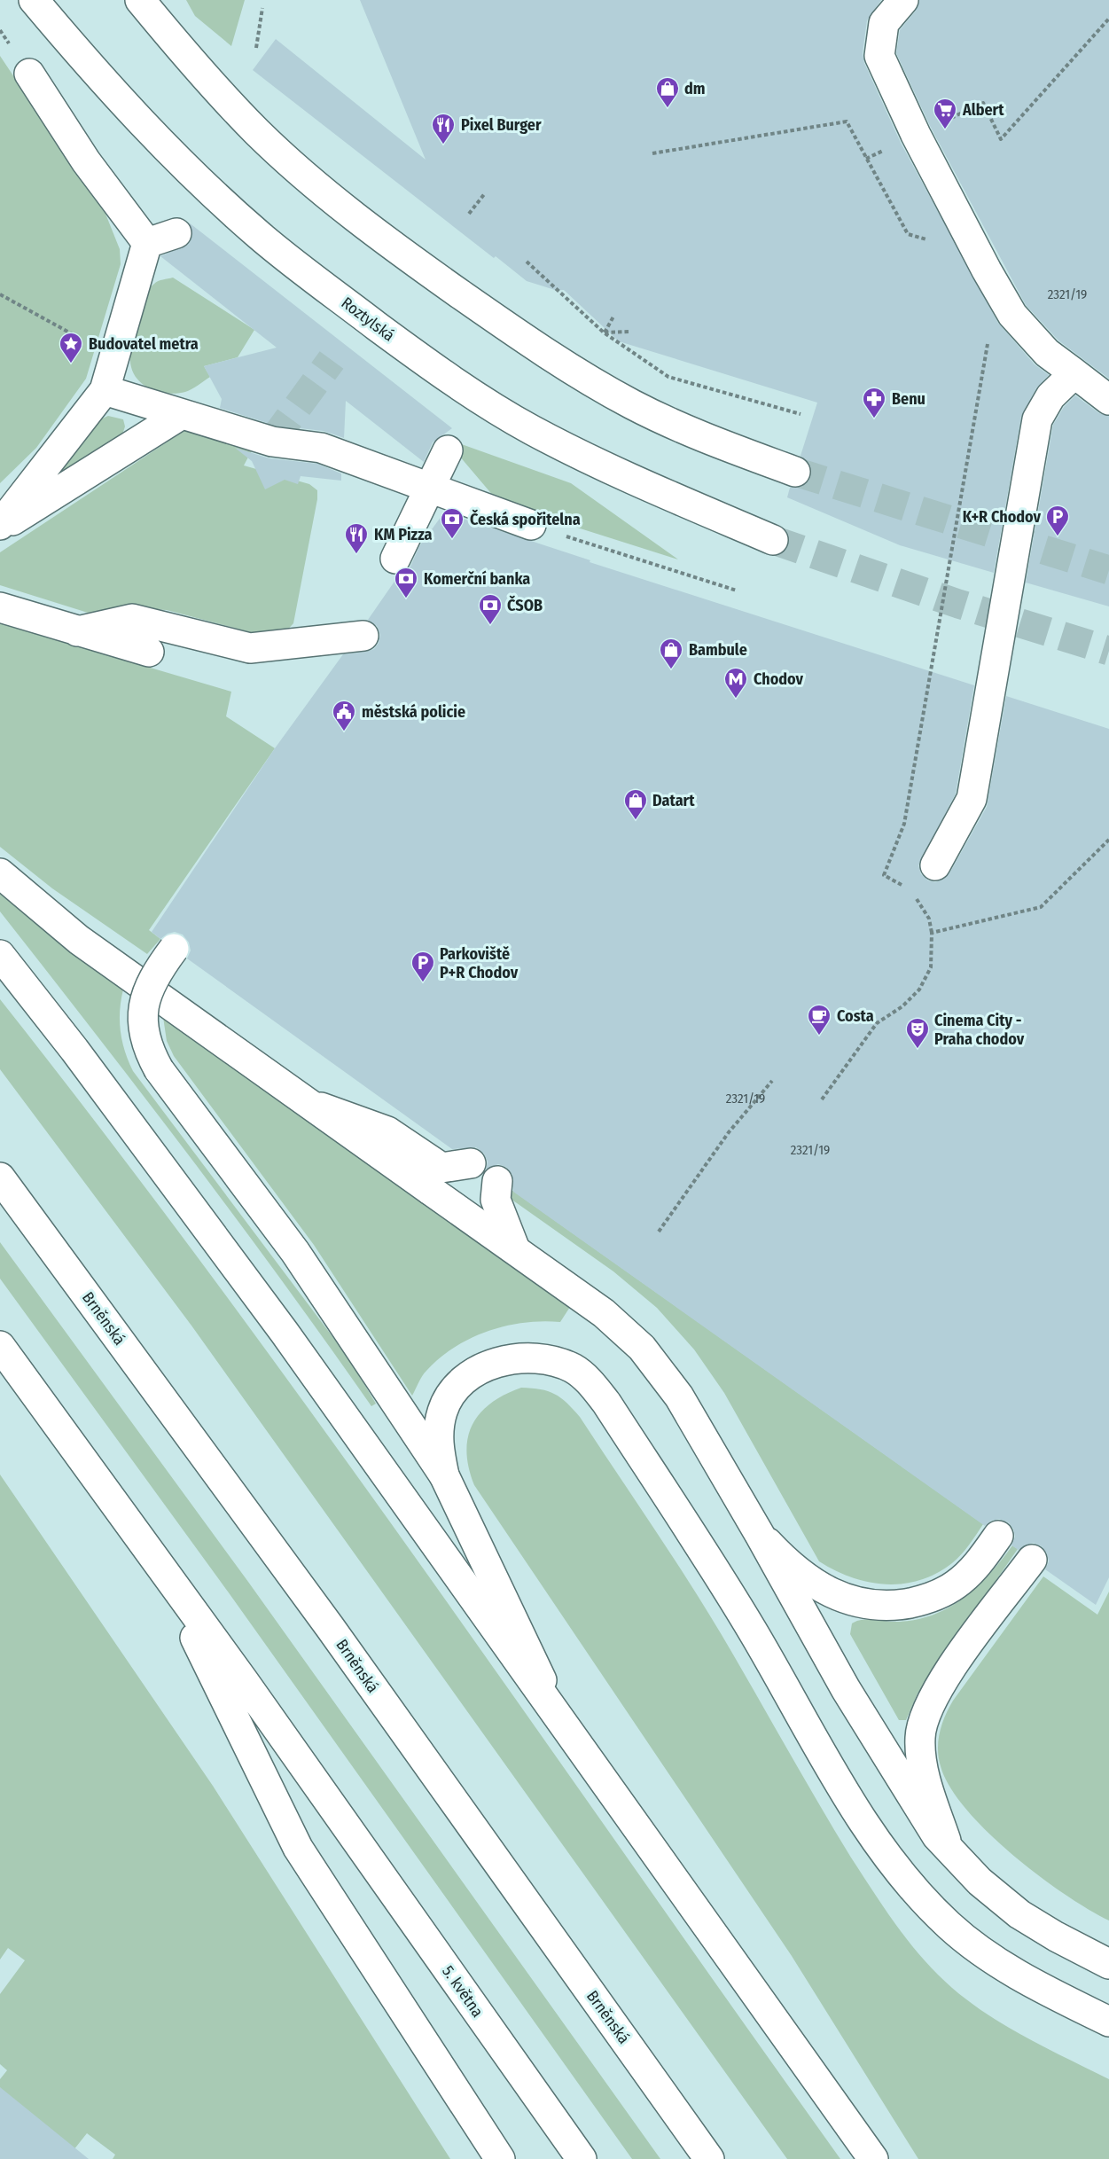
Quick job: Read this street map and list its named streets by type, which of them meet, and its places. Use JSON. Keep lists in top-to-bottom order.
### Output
{
  "streets": {
    "main road": ["Roztylská", "Brněnská", "5. května"]
  },
  "places": {
    "shop": ["dm", "Bambule", "Datart"],
    "supermarket": ["Albert"],
    "restaurant": ["Pixel Burger", "KM Pizza"],
    "place": ["Budovatel metra"],
    "pharmacy": ["Benu"],
    "parking": ["K+R Chodov", "Parkoviště P+R Chodov"],
    "bank": ["Česká spořitelna", "Komerční banka", "ČSOB"],
    "metro station": ["Chodov"],
    "public building": ["městská policie"],
    "cafe": ["Costa"],
    "theatre": ["Cinema City - Praha chodov"]
  },
  "house_numbers": ["2321/19", "2321/19", "2321/19"]
}
